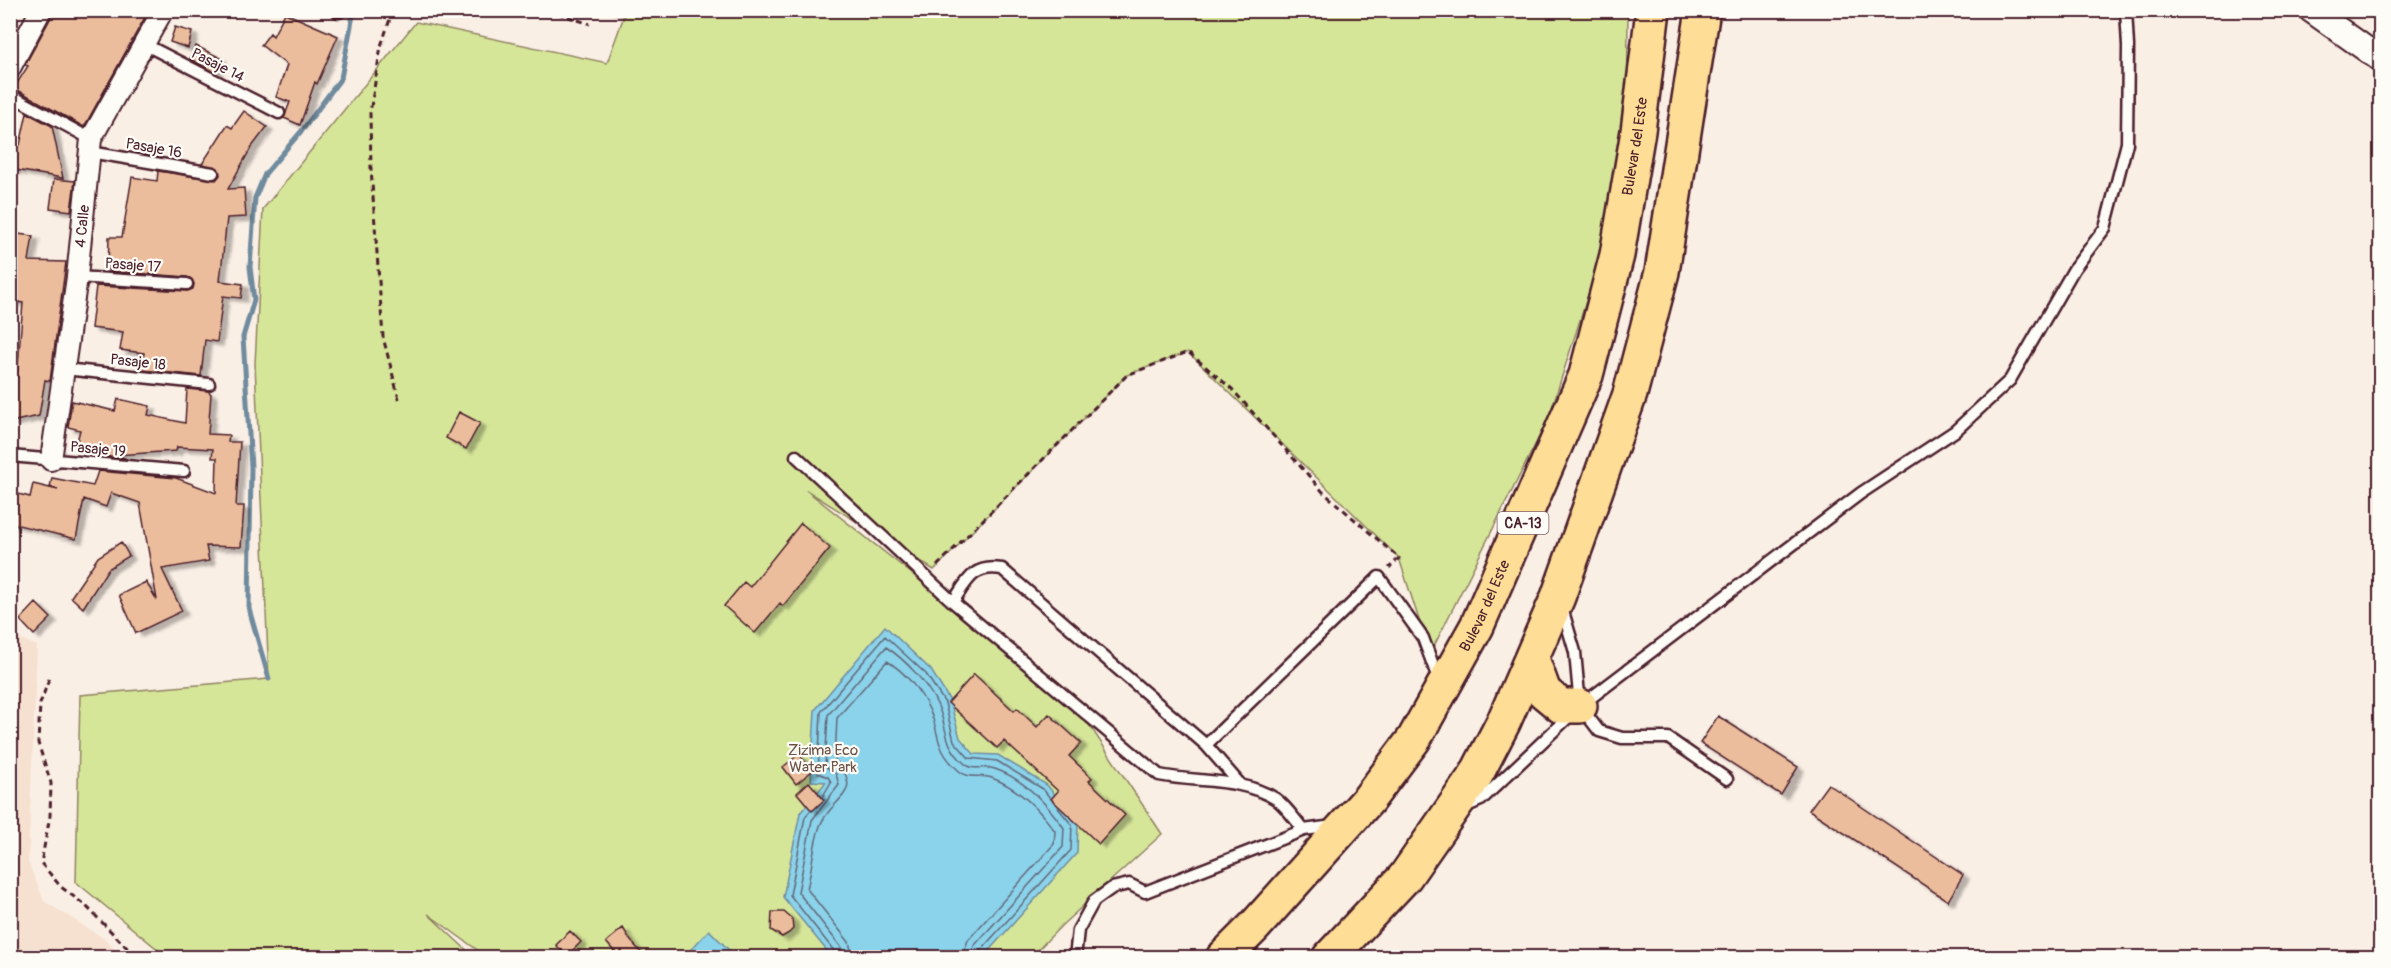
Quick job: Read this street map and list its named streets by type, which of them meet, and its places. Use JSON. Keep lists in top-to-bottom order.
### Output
{
  "streets": {
    "highway": ["Bulevar del Este", "CA-13"],
    "street": ["4 Calle"],
    "lane": [
      "Pasaje 14",
      "Pasaje 16",
      "Pasaje 17",
      "Pasaje 18",
      "Pasaje 19"
    ]
  },
  "crossings": [
    ["Pasaje 14", "4 Calle"],
    ["Pasaje 16", "4 Calle"],
    ["4 Calle", "Pasaje 17"],
    ["4 Calle", "Pasaje 18"],
    ["4 Calle", "Pasaje 19"]
  ],
  "parks": ["Zizima Eco Water Park"]
}
